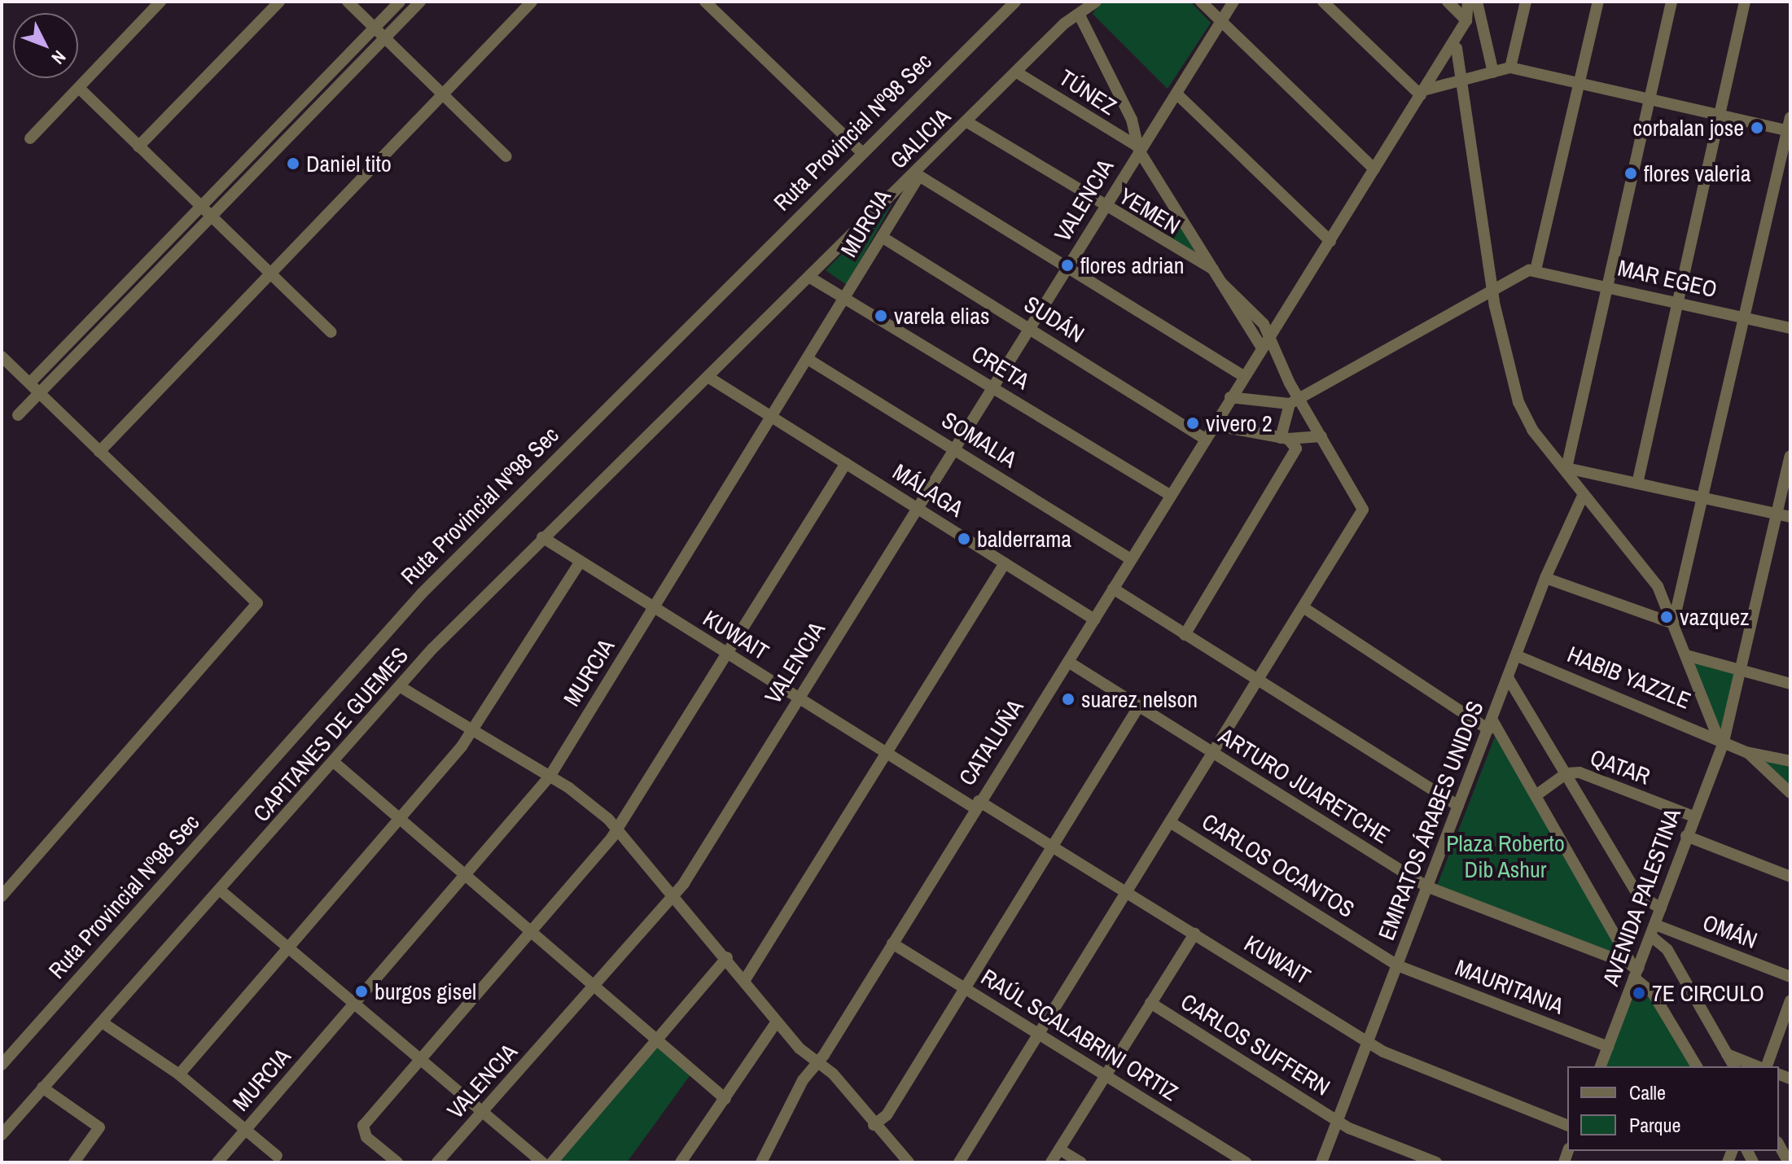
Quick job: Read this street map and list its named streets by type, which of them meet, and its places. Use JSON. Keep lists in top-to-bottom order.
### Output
{
  "streets": {
    "street": [
      "TÚNEZ",
      "Ruta Provincial Nº98 Sec",
      "GALICIA",
      "VALENCIA",
      "YEMEN",
      "MURCIA",
      "MAR EGEO",
      "SUDÁN",
      "CRETA",
      "SOMALIA",
      "MÁLAGA",
      "KUWAIT",
      "HABIB YAZZLE",
      "CAPITANES DE GUEMES",
      "CATALUÑA",
      "QATAR",
      "ARTURO JUARETCHE",
      "EMIRATOS ÁRABES UNIDOS",
      "CARLOS OCANTOS",
      "AVENIDA PALESTINA",
      "OMÁN",
      "MAURITANIA",
      "RAÚL SCALABRINI ORTIZ",
      "CARLOS SUFFERN"
    ]
  },
  "crossings": [
    ["TÚNEZ", "GALICIA"],
    ["TÚNEZ", "VALENCIA"],
    ["GALICIA", "YEMEN"],
    ["GALICIA", "MURCIA"],
    ["GALICIA", "CRETA"],
    ["GALICIA", "MÁLAGA"],
    ["GALICIA", "CAPITANES DE GUEMES"],
    ["VALENCIA", "YEMEN"],
    ["VALENCIA", "SUDÁN"],
    ["VALENCIA", "CRETA"],
    ["VALENCIA", "SOMALIA"],
    ["VALENCIA", "MÁLAGA"],
    ["VALENCIA", "KUWAIT"],
    ["MURCIA", "SUDÁN"],
    ["MURCIA", "CRETA"],
    ["MURCIA", "SOMALIA"],
    ["MURCIA", "MÁLAGA"],
    ["MURCIA", "KUWAIT"],
    ["SUDÁN", "CATALUÑA"],
    ["CRETA", "CATALUÑA"],
    ["SOMALIA", "CATALUÑA"],
    ["MÁLAGA", "CAPITANES DE GUEMES"],
    ["MÁLAGA", "CATALUÑA"],
    ["KUWAIT", "CAPITANES DE GUEMES"],
    ["KUWAIT", "CATALUÑA"],
    ["KUWAIT", "EMIRATOS ÁRABES UNIDOS"],
    ["HABIB YAZZLE", "EMIRATOS ÁRABES UNIDOS"],
    ["HABIB YAZZLE", "AVENIDA PALESTINA"],
    ["CATALUÑA", "ARTURO JUARETCHE"],
    ["CATALUÑA", "RAÚL SCALABRINI ORTIZ"],
    ["QATAR", "AVENIDA PALESTINA"],
    ["ARTURO JUARETCHE", "EMIRATOS ÁRABES UNIDOS"],
    ["ARTURO JUARETCHE", "AVENIDA PALESTINA"],
    ["EMIRATOS ÁRABES UNIDOS", "CARLOS OCANTOS"],
    ["EMIRATOS ÁRABES UNIDOS", "MAURITANIA"],
    ["EMIRATOS ÁRABES UNIDOS", "CARLOS SUFFERN"],
    ["CARLOS OCANTOS", "MAURITANIA"],
    ["AVENIDA PALESTINA", "OMÁN"],
    ["AVENIDA PALESTINA", "MAURITANIA"]
  ],
  "parks": ["Plaza Roberto Dib Ashur"],
  "places": [
    "corbalan jose",
    "Daniel tito",
    "flores valeria",
    "flores adrian",
    "varela elias",
    "vivero 2",
    "balderrama",
    "vazquez",
    "suarez nelson",
    "burgos gisel",
    "7E CIRCULO"
  ],
  "legend": ["Calle", "Parque"],
  "north": "bottom right"
}
